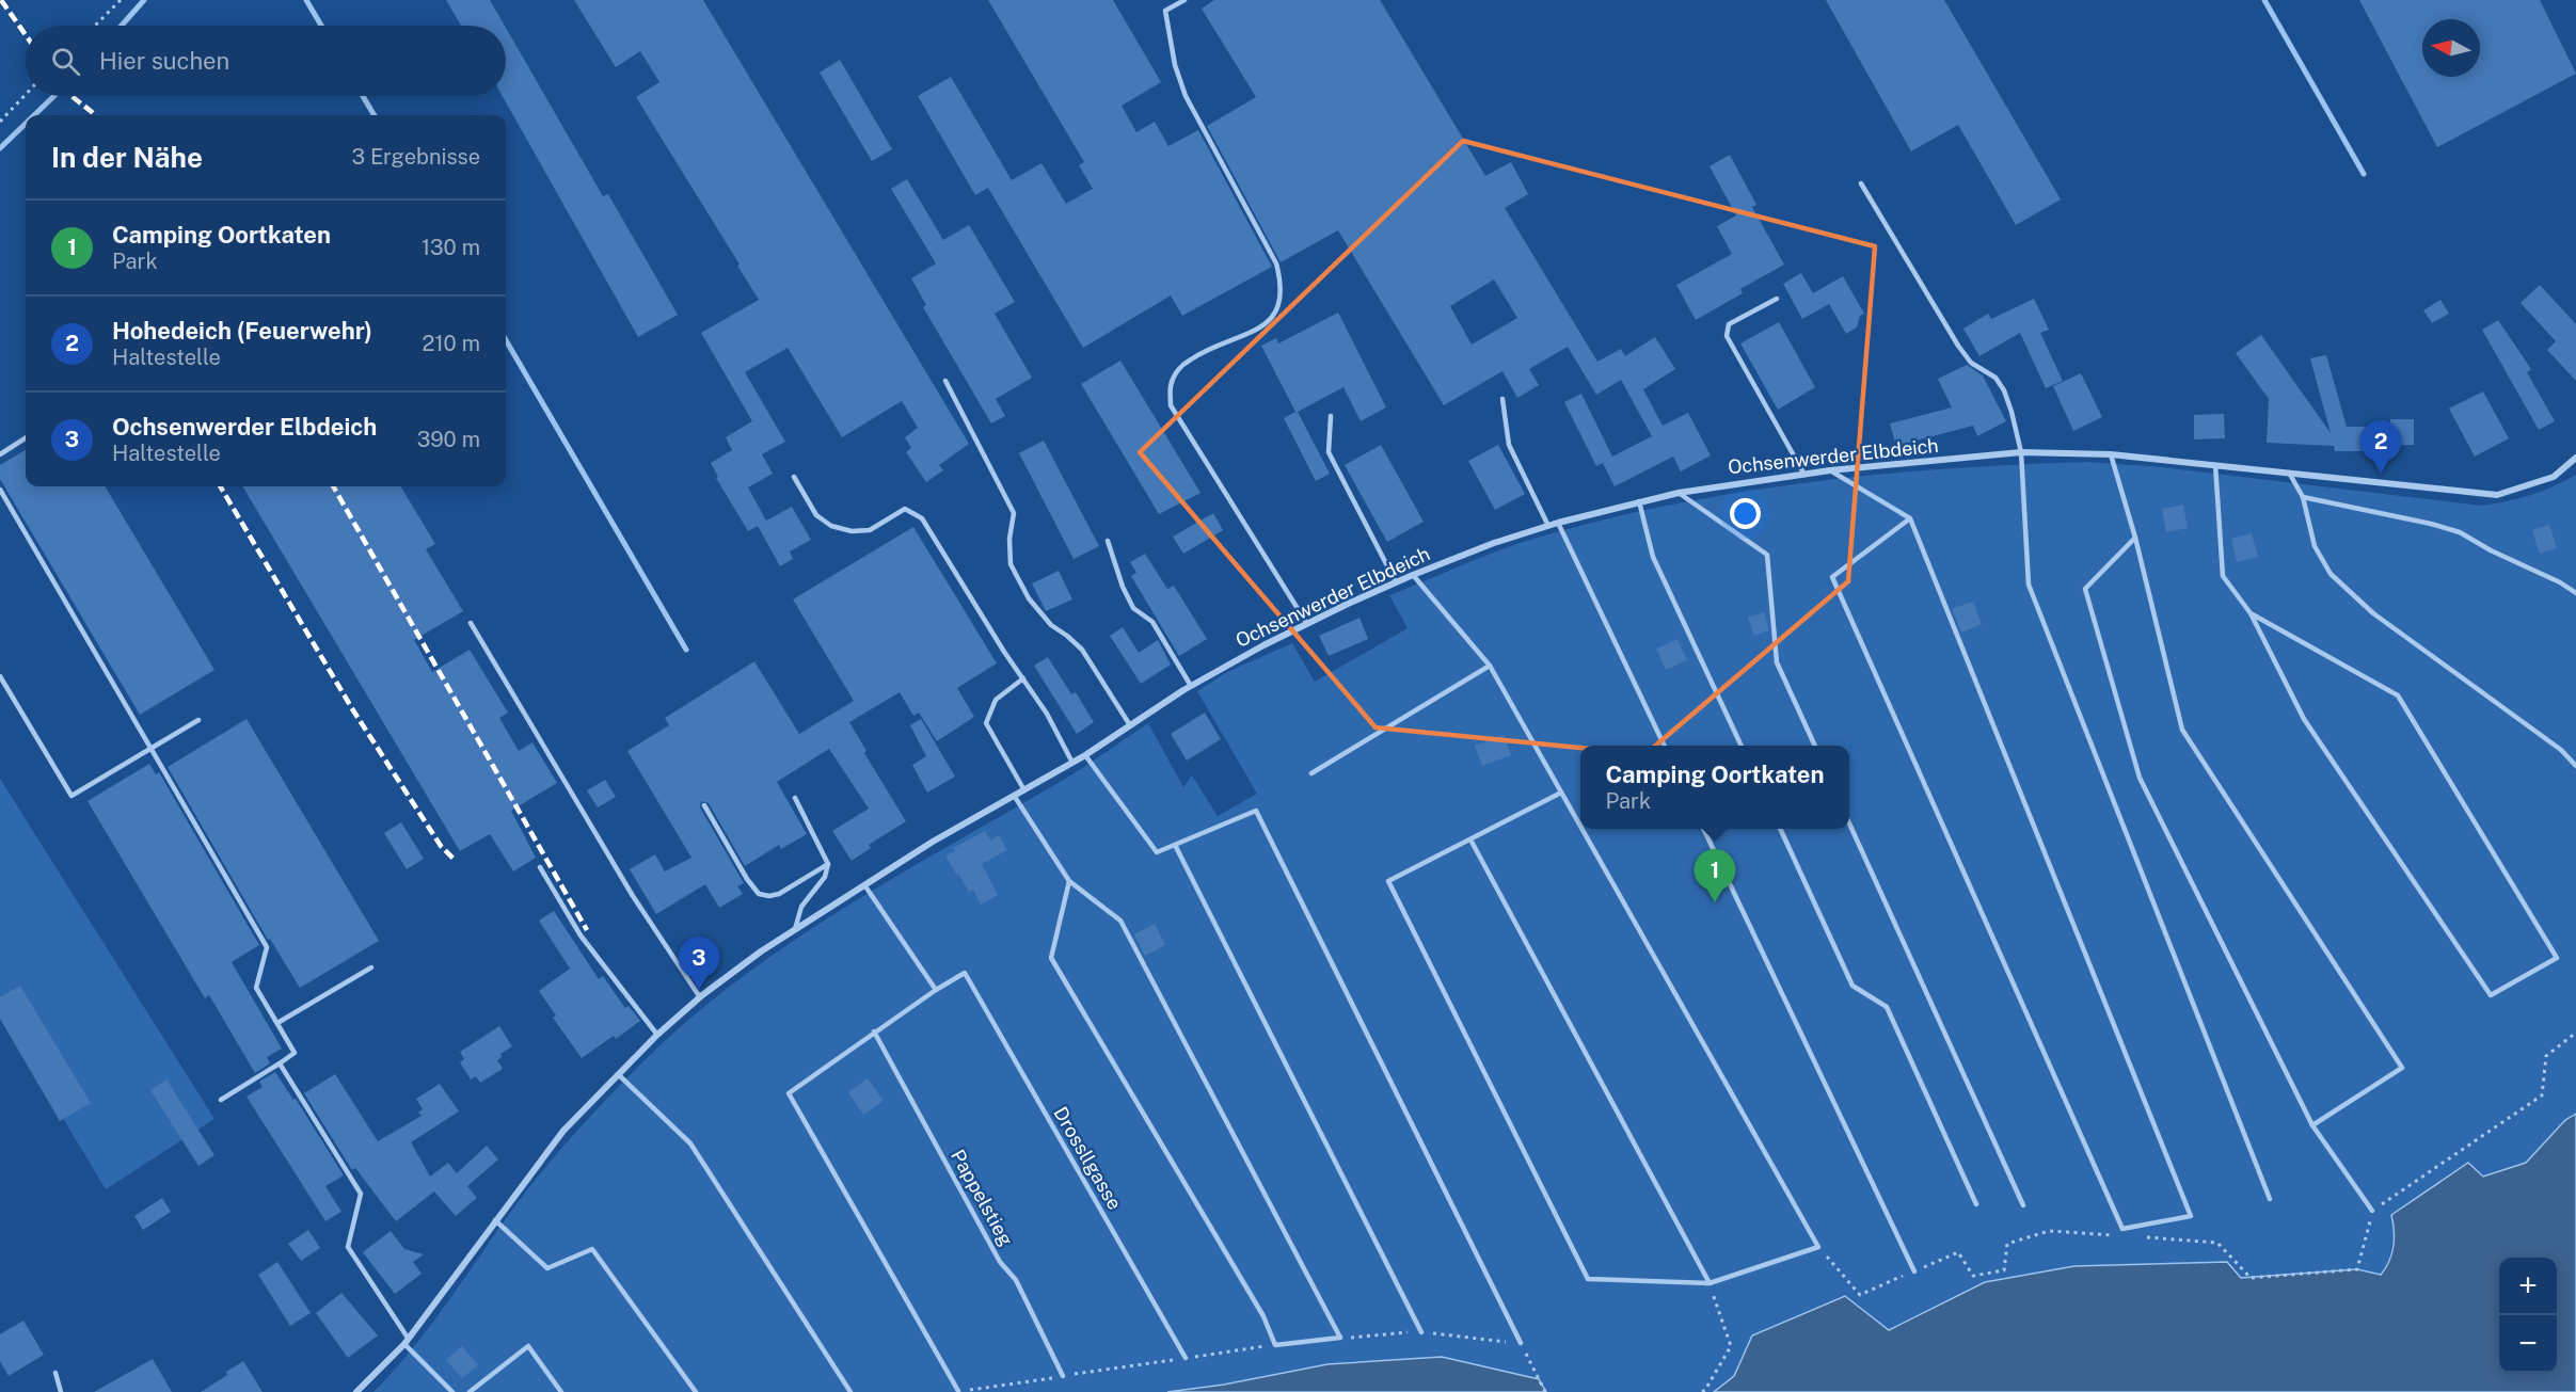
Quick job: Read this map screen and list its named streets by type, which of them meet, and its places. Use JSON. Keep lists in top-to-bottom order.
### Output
{
  "streets": {
    "street": ["Ochsenwerder Elbdeich"],
    "lane": ["Drossllgasse", "Pappelstieg"]
  },
  "north": "left",
  "page": {
    "search": "Hier suchen",
    "heading": ["In der Nähe", "3 Ergebnisse"],
    "list": [
      {
        "mark": "1",
        "name": "Camping Oortkaten",
        "note": "Park",
        "value": "130 m"
      },
      {
        "mark": "2",
        "name": "Hohedeich (Feuerwehr)",
        "note": "Haltestelle",
        "value": "210 m"
      },
      {
        "mark": "3",
        "name": "Ochsenwerder Elbdeich",
        "note": "Haltestelle",
        "value": "390 m"
      }
    ],
    "pins": ["2", "1", "3"],
    "popup": ["Camping Oortkaten", "Park"],
    "map_buttons": ["+", "−"]
  }
}
